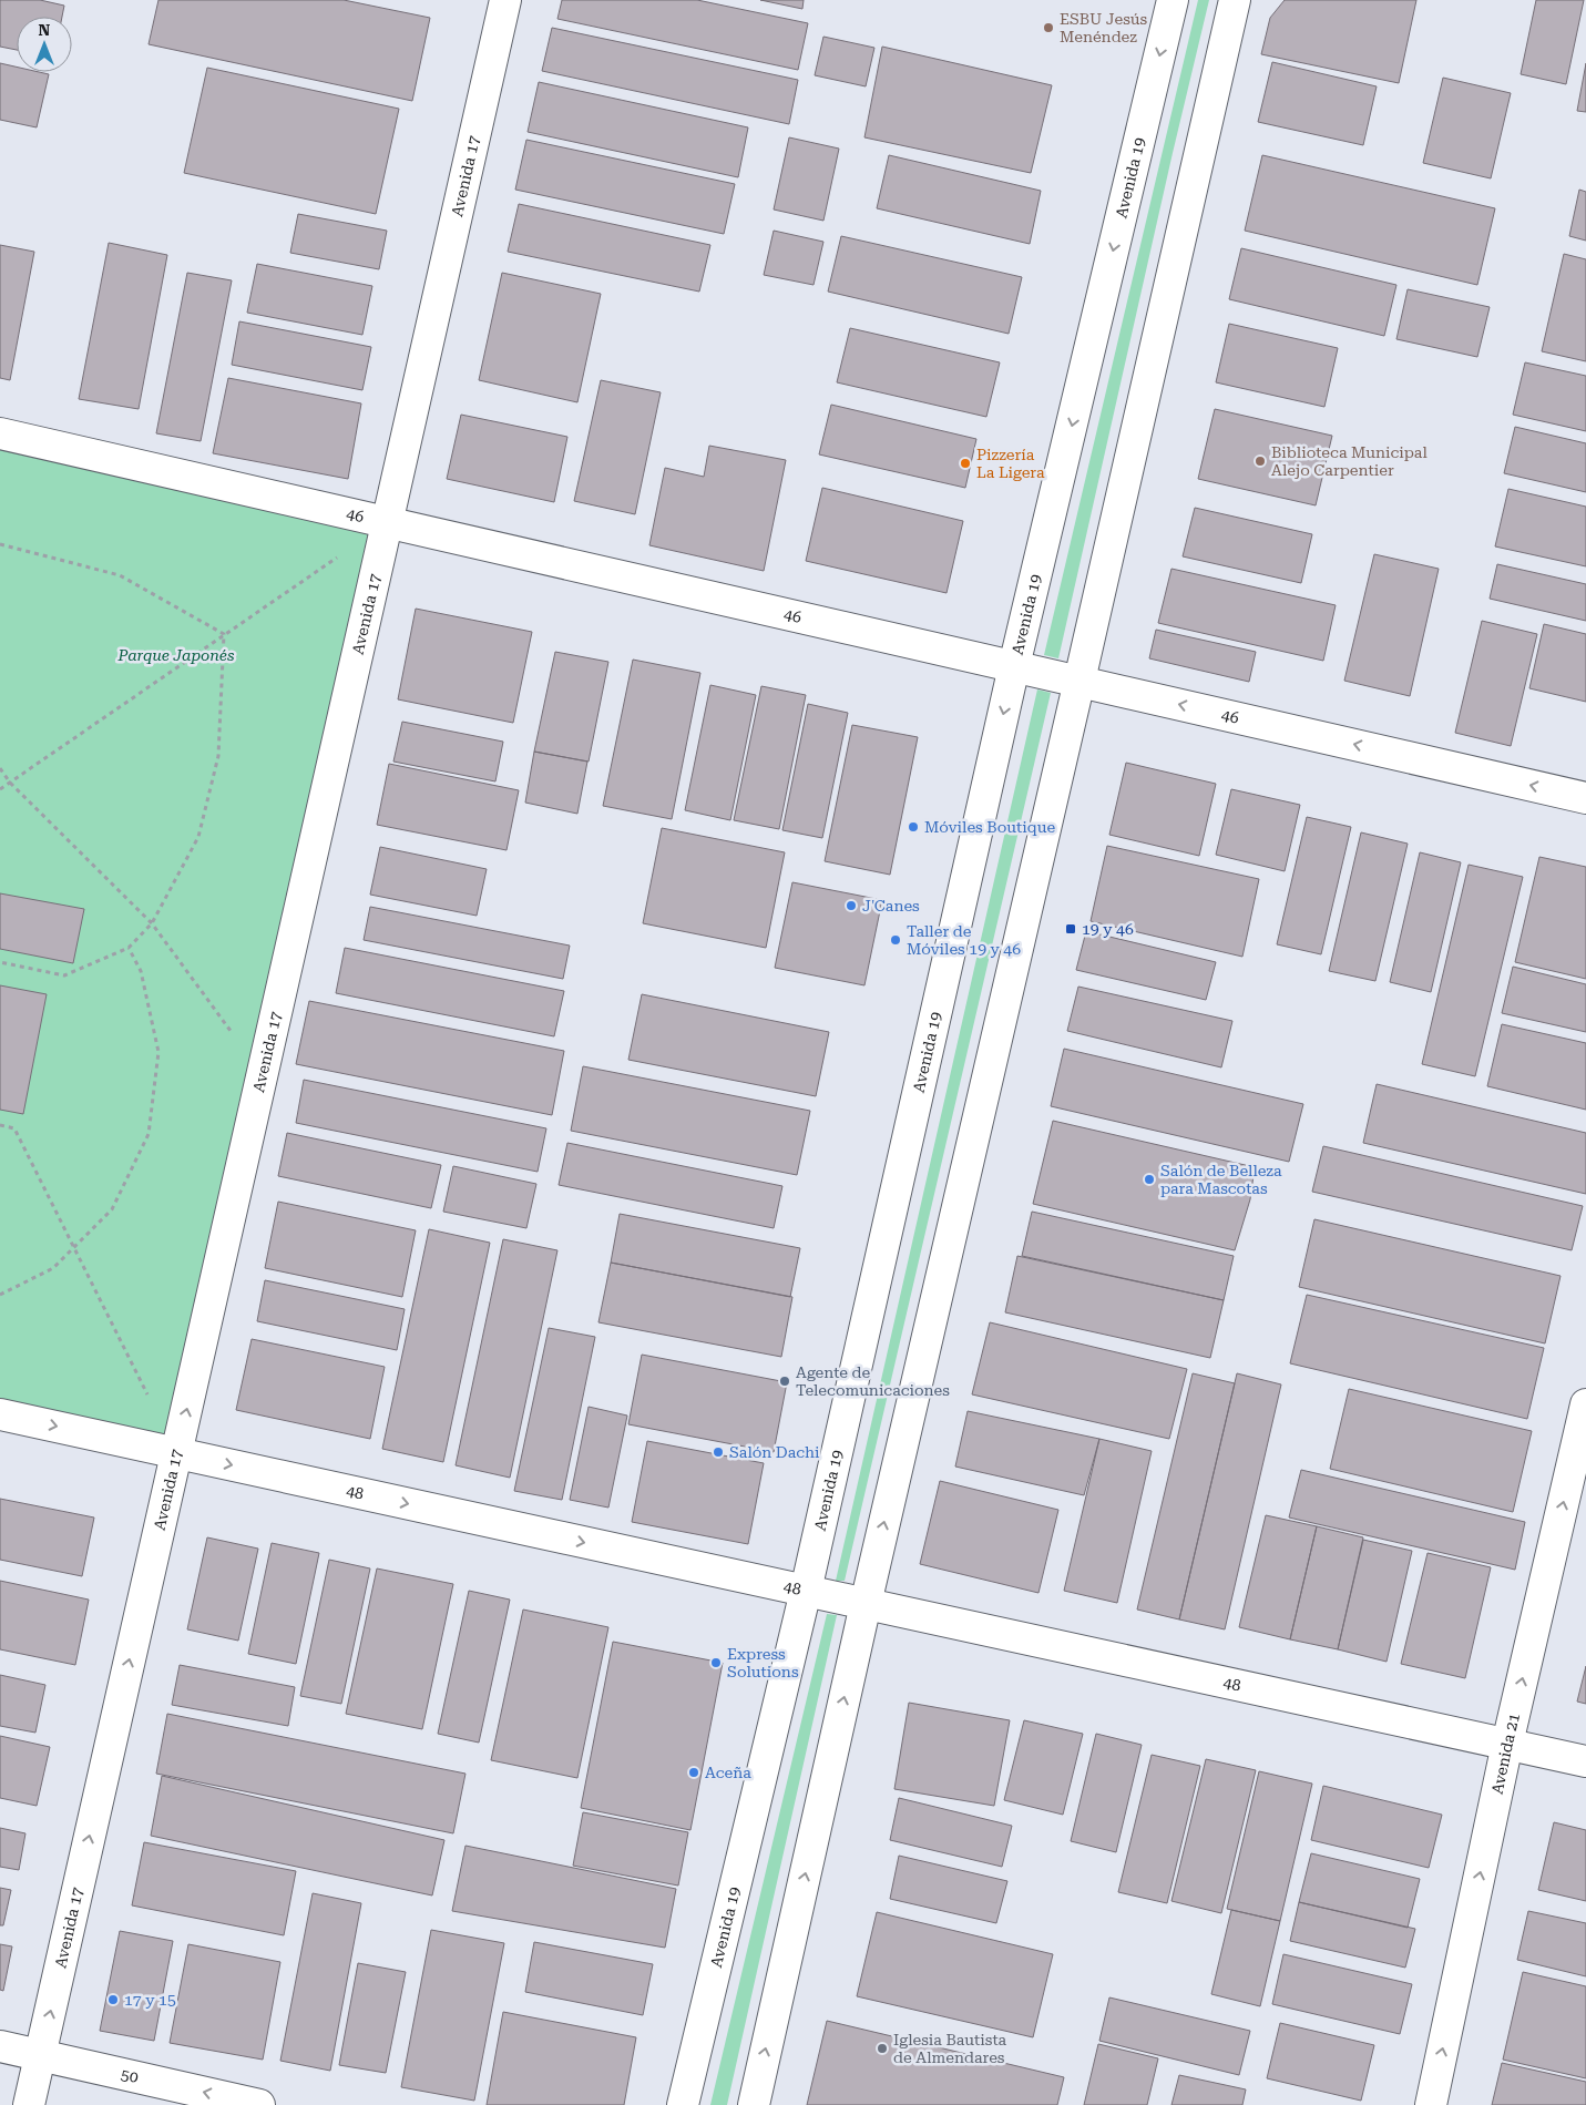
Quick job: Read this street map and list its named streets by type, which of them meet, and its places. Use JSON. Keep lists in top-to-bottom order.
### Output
{
  "streets": {
    "street": [
      "Avenida 17",
      "Avenida 19",
      "46",
      "48",
      "Avenida 21",
      "50"
    ]
  },
  "crossings": [
    ["Avenida 17", "46"],
    ["Avenida 17", "48"],
    ["Avenida 17", "50"],
    ["Avenida 19", "46"],
    ["Avenida 19", "48"],
    ["48", "Avenida 21"]
  ],
  "one_way": [
    "Avenida 17",
    "48",
    "Avenida 21",
    "50"
  ],
  "parks": ["Parque Japonés"],
  "places": {
    "other": [
      "ESBU Jesús Menéndez",
      "Biblioteca Municipal Alejo Carpentier",
      "Pizzería La Ligera",
      "Móviles Boutique",
      "J'Canes",
      "Taller de Móviles 19 y 46",
      "Salón de Belleza para Mascotas",
      "Agente de Telecomunicaciones",
      "Salón Dachi",
      "Express Solutions",
      "Aceña",
      "17 y 15",
      "Iglesia Bautista de Almendares"
    ],
    "transit": ["19 y 46"]
  },
  "north": "top"
}
